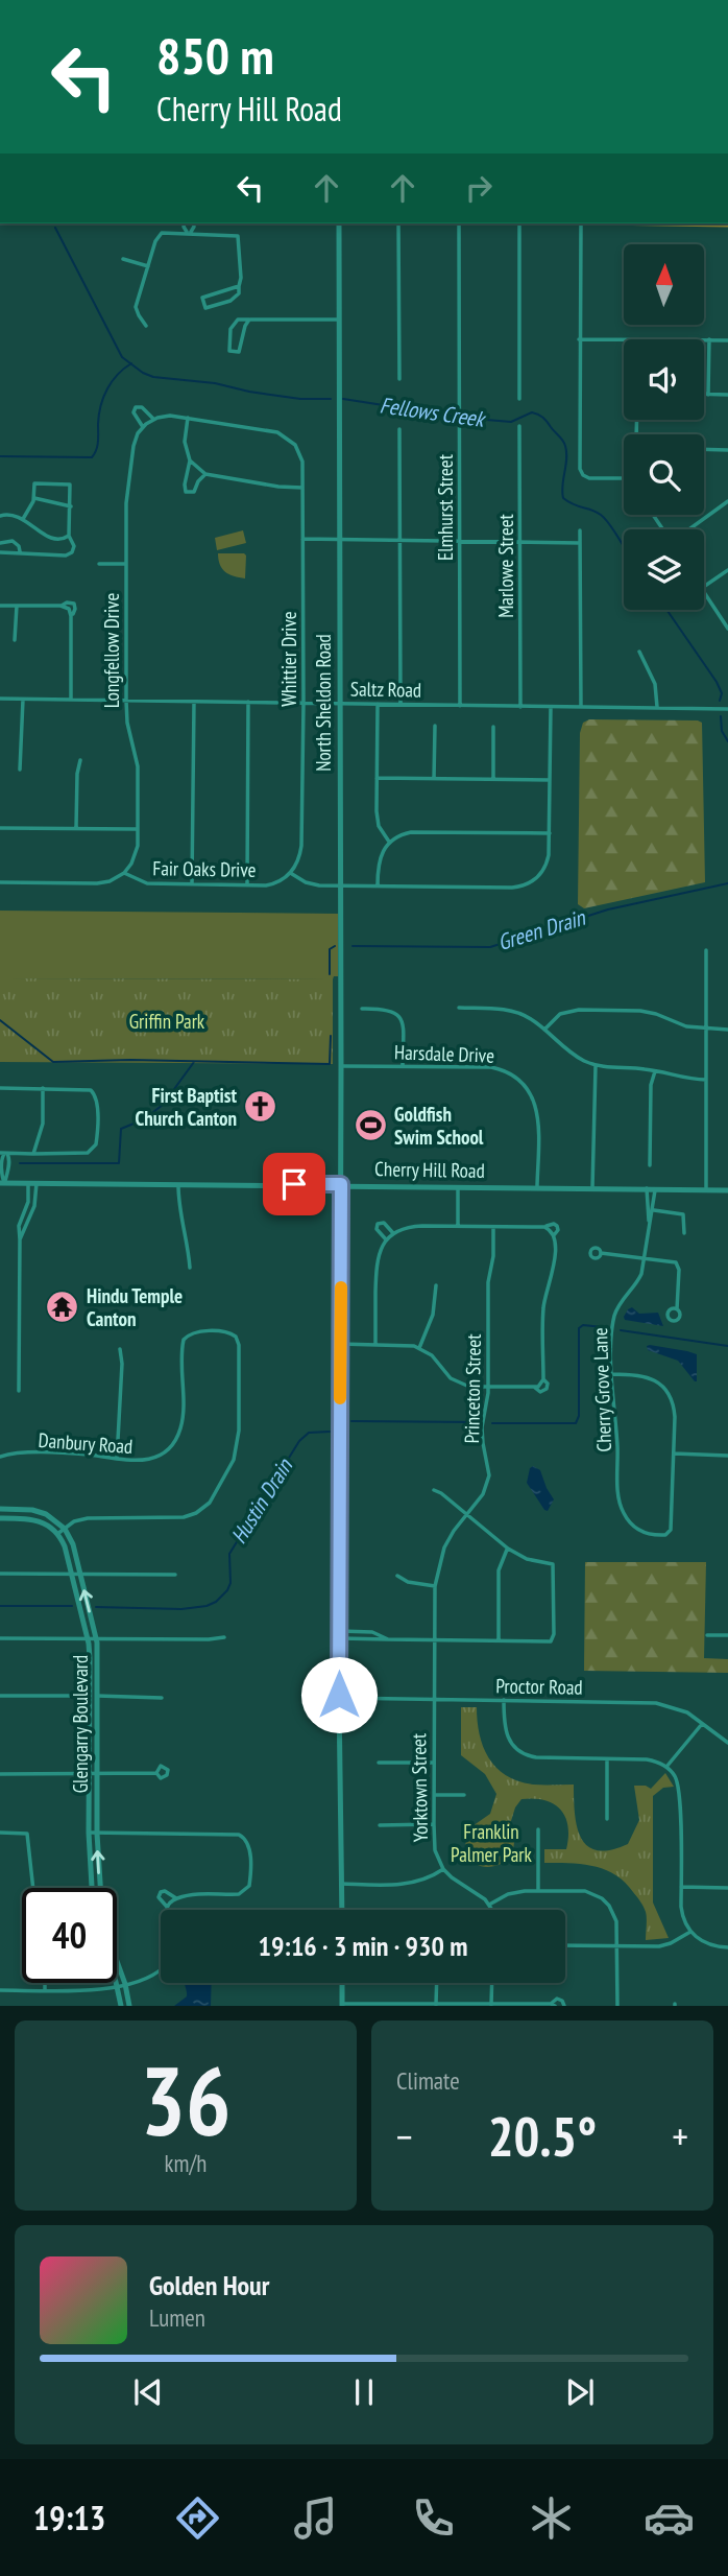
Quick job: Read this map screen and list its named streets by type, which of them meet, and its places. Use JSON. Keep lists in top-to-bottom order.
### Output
{
  "streets": {
    "street": [
      "Elmhurst Street",
      "Marlowe Street",
      "Longfellow Drive",
      "Whittier Drive",
      "Saltz Road",
      "North Sheldon Road",
      "Fair Oaks Drive",
      "Harsdale Drive",
      "Cherry Hill Road",
      "Princeton Street",
      "Cherry Grove Lane",
      "Danbury Road",
      "Proctor Road",
      "Glengarry Boulevard",
      "Yorktown Street"
    ]
  },
  "crossings": [
    ["Elmhurst Street", "Saltz Road"],
    ["Marlowe Street", "Saltz Road"],
    ["Longfellow Drive", "Saltz Road"],
    ["Longfellow Drive", "Fair Oaks Drive"],
    ["Whittier Drive", "Saltz Road"],
    ["Whittier Drive", "Fair Oaks Drive"],
    ["Saltz Road", "North Sheldon Road"],
    ["North Sheldon Road", "Harsdale Drive"],
    ["North Sheldon Road", "Cherry Hill Road"],
    ["North Sheldon Road", "Proctor Road"],
    ["Harsdale Drive", "Cherry Hill Road"],
    ["Cherry Hill Road", "Cherry Grove Lane"],
    ["Princeton Street", "Yorktown Street"],
    ["Danbury Road", "Glengarry Boulevard"],
    ["Proctor Road", "Yorktown Street"]
  ],
  "water": ["Fellows Creek", "Green Drain", "Hustin Drain"],
  "parks": ["Griffin Park", "Franklin Palmer Park"],
  "places": {
    "church": ["First Baptist Church Canton"],
    "sports": ["Goldfish Swim School"],
    "temple": ["Hindu Temple Canton"]
  },
  "north": "top",
  "page": {
    "turn": ["850 m", "Cherry Hill Road"],
    "limit": "40",
    "trip": "19:16 · 3 min · 930 m",
    "tile": [
      ["36", "km/h"],
      "Climate"
    ],
    "heat": ["−", "20.5°", "+"],
    "song": ["Golden Hour", "Lumen"],
    "tabs": "19:13"
  }
}
